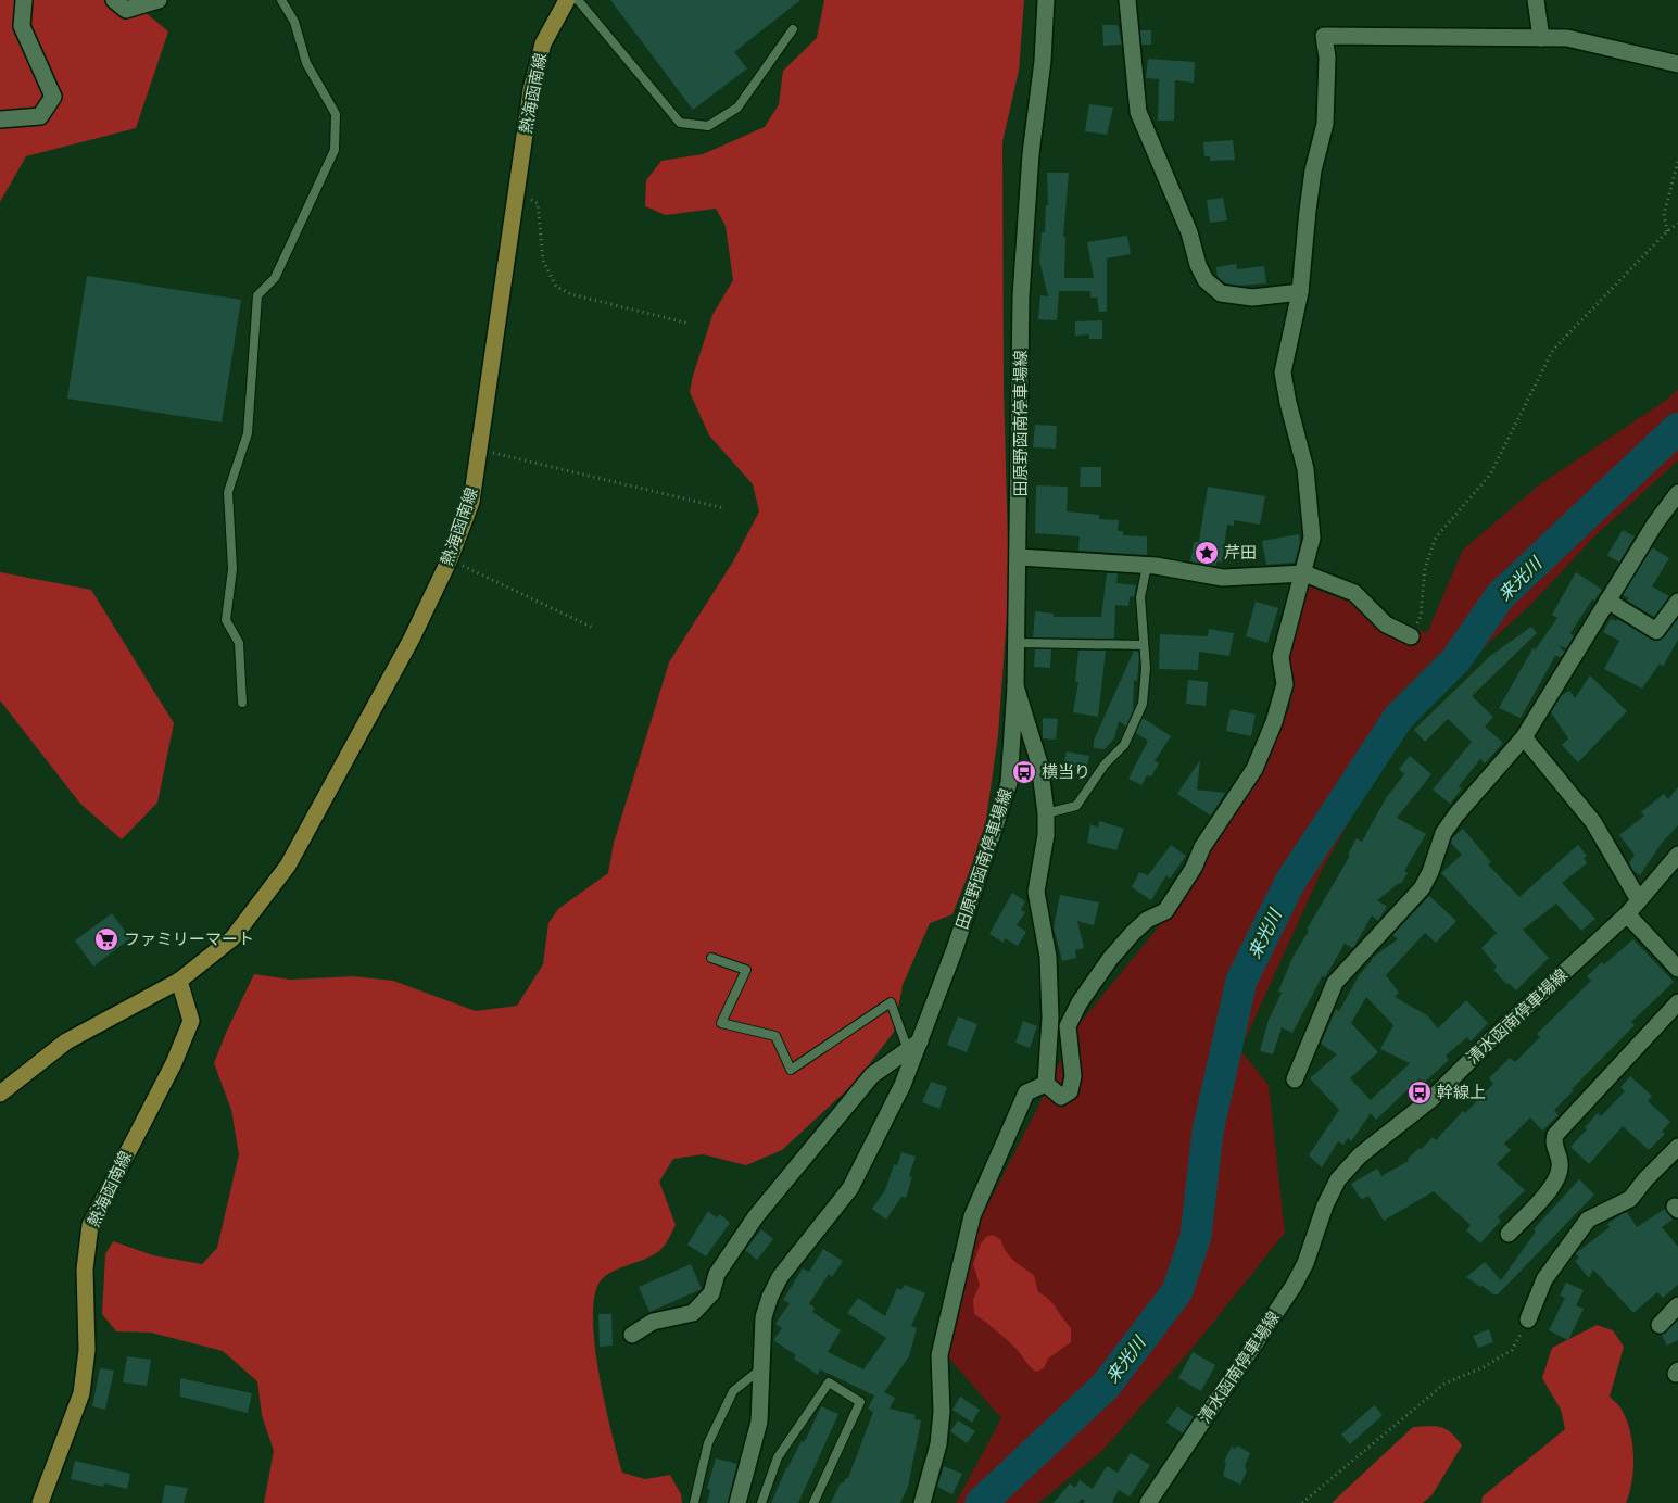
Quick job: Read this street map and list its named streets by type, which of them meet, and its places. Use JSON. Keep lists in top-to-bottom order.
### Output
{
  "streets": {
    "main road": ["熱海函南線"],
    "street": ["田原野函南停車場線", "清水函南停車場線"]
  },
  "water": ["来光川"],
  "places": {
    "place": ["芹田"],
    "bus stop": ["横当り", "幹線上"],
    "supermarket": ["ファミリーマート"]
  }
}
